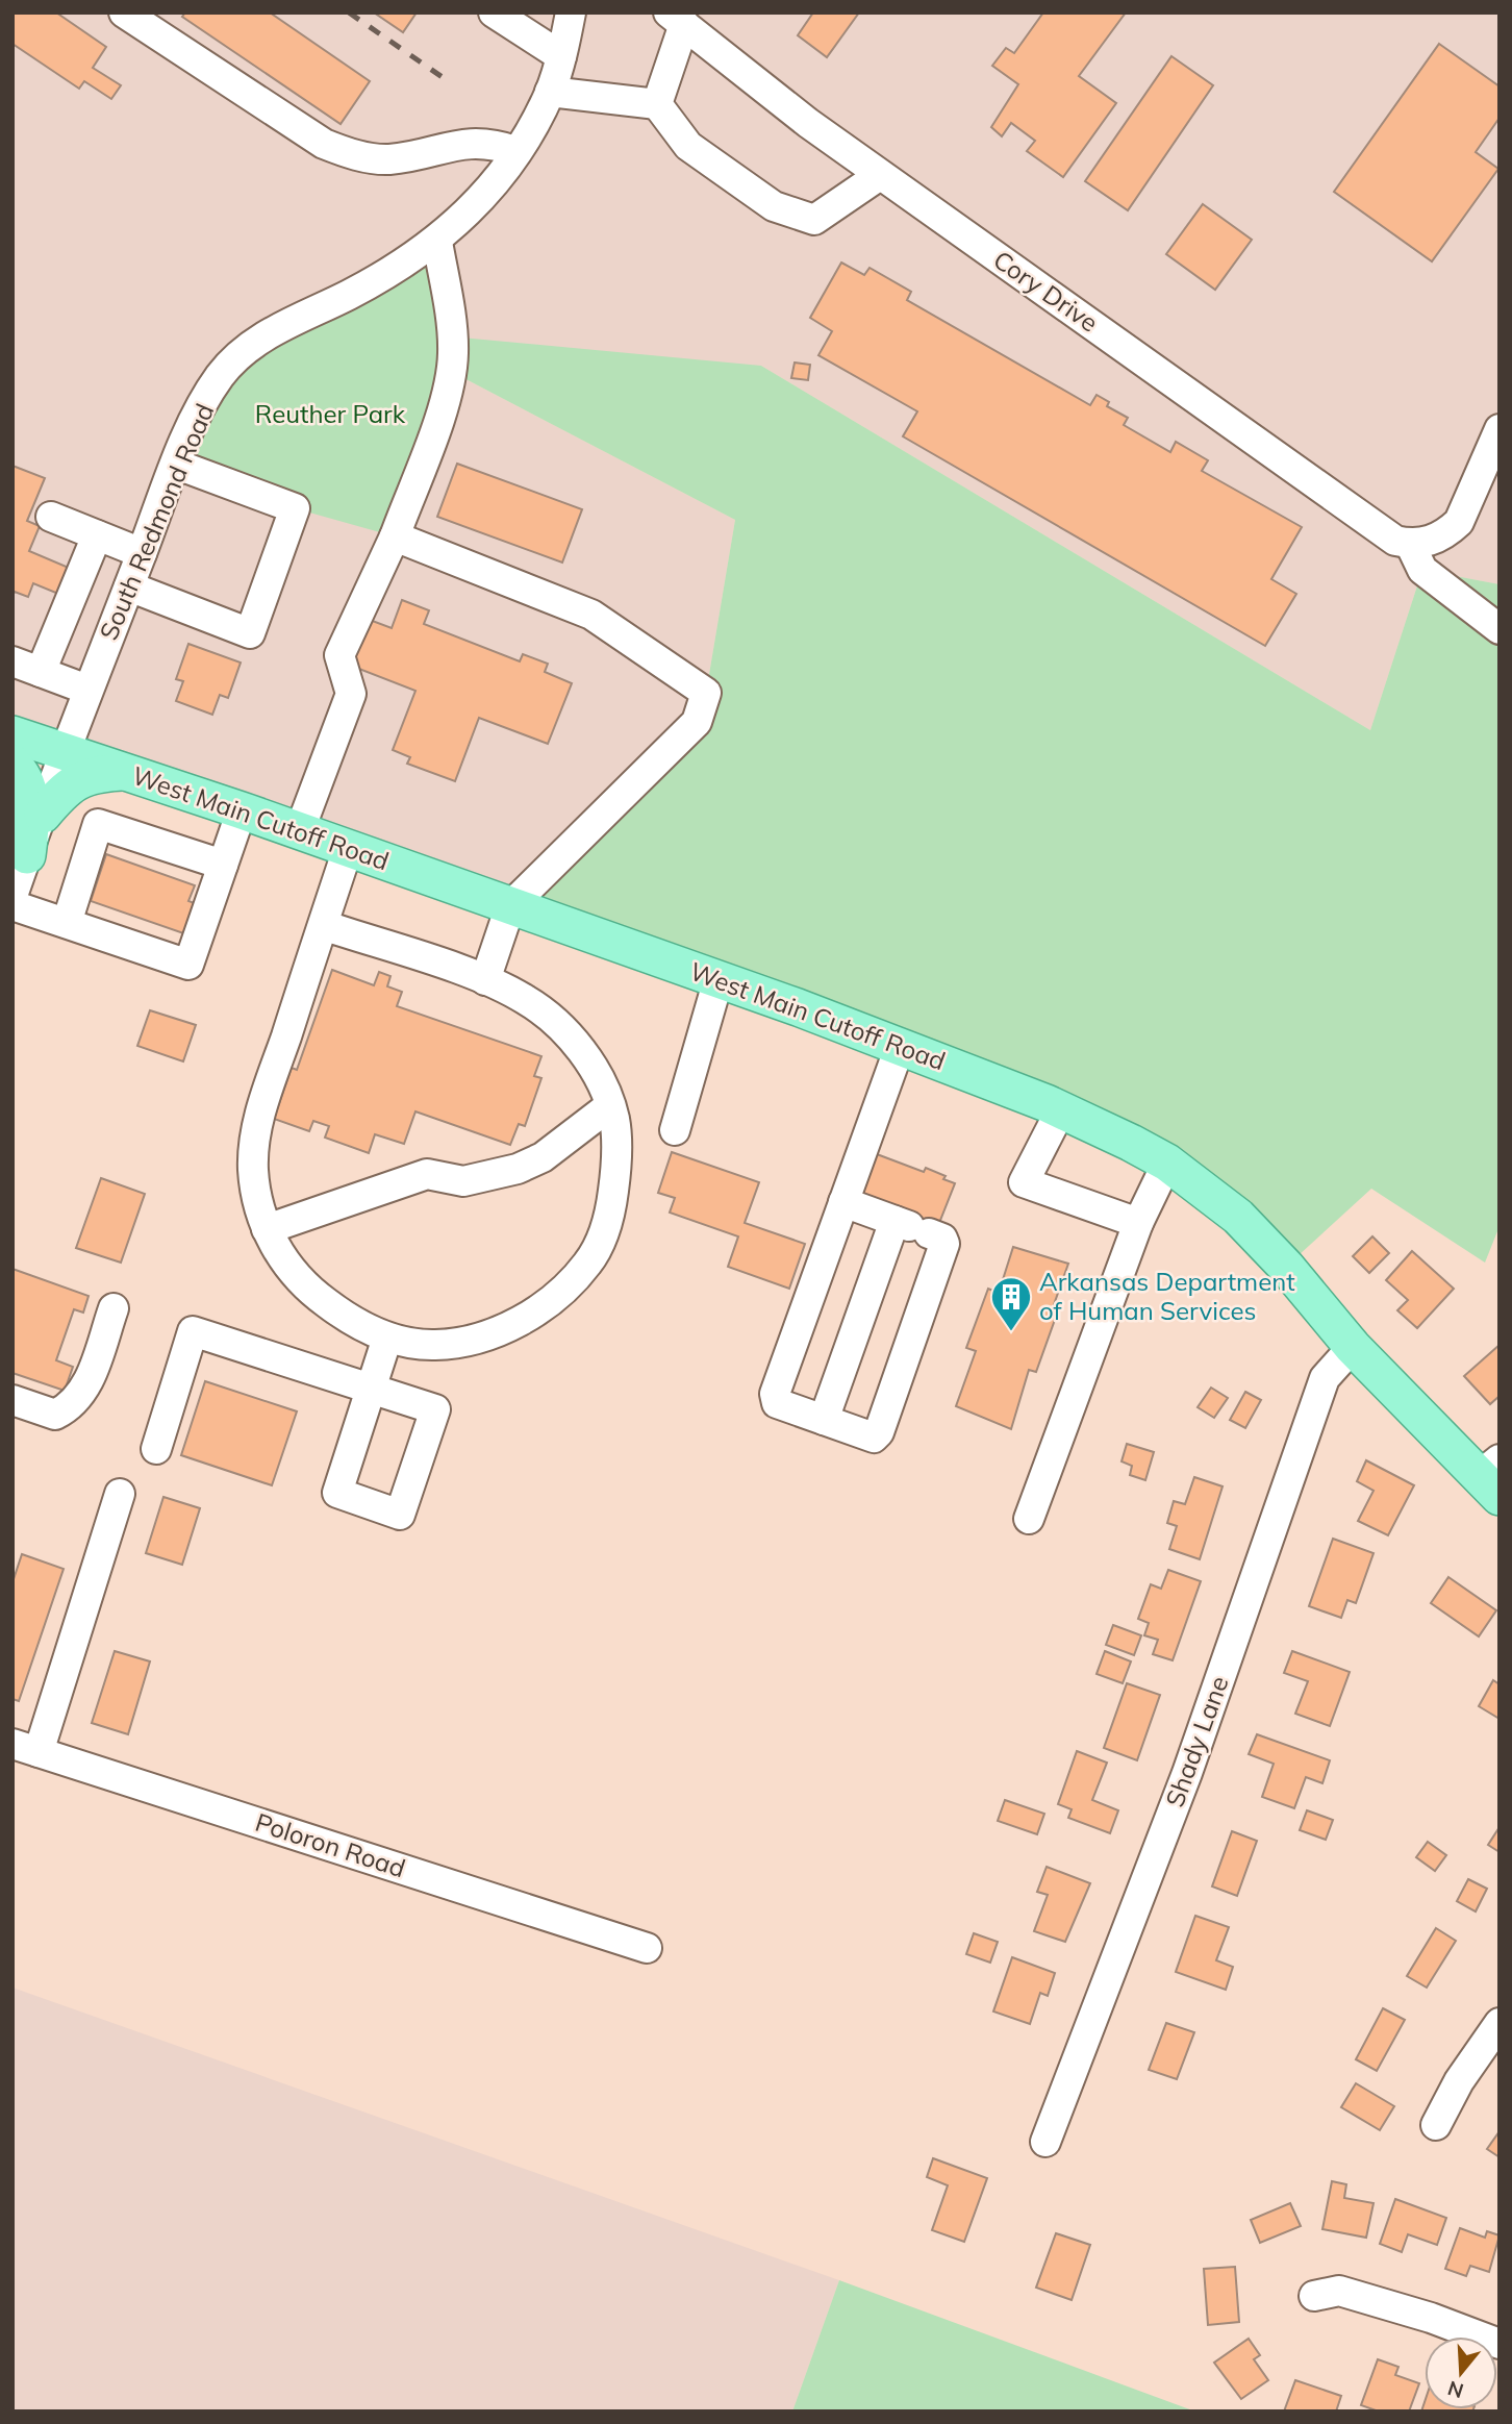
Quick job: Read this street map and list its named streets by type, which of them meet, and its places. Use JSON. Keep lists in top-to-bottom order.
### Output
{
  "streets": {
    "main road": ["West Main Cutoff Road"],
    "street": [
      "Cory Drive",
      "South Redmond Road",
      "Shady Lane",
      "Poloron Road"
    ]
  },
  "crossings": [
    ["South Redmond Road", "West Main Cutoff Road"],
    ["West Main Cutoff Road", "Shady Lane"]
  ],
  "parks": ["Reuther Park"],
  "places": {
    "building": ["Arkansas Department of Human Services"]
  },
  "north": "bottom"
}
